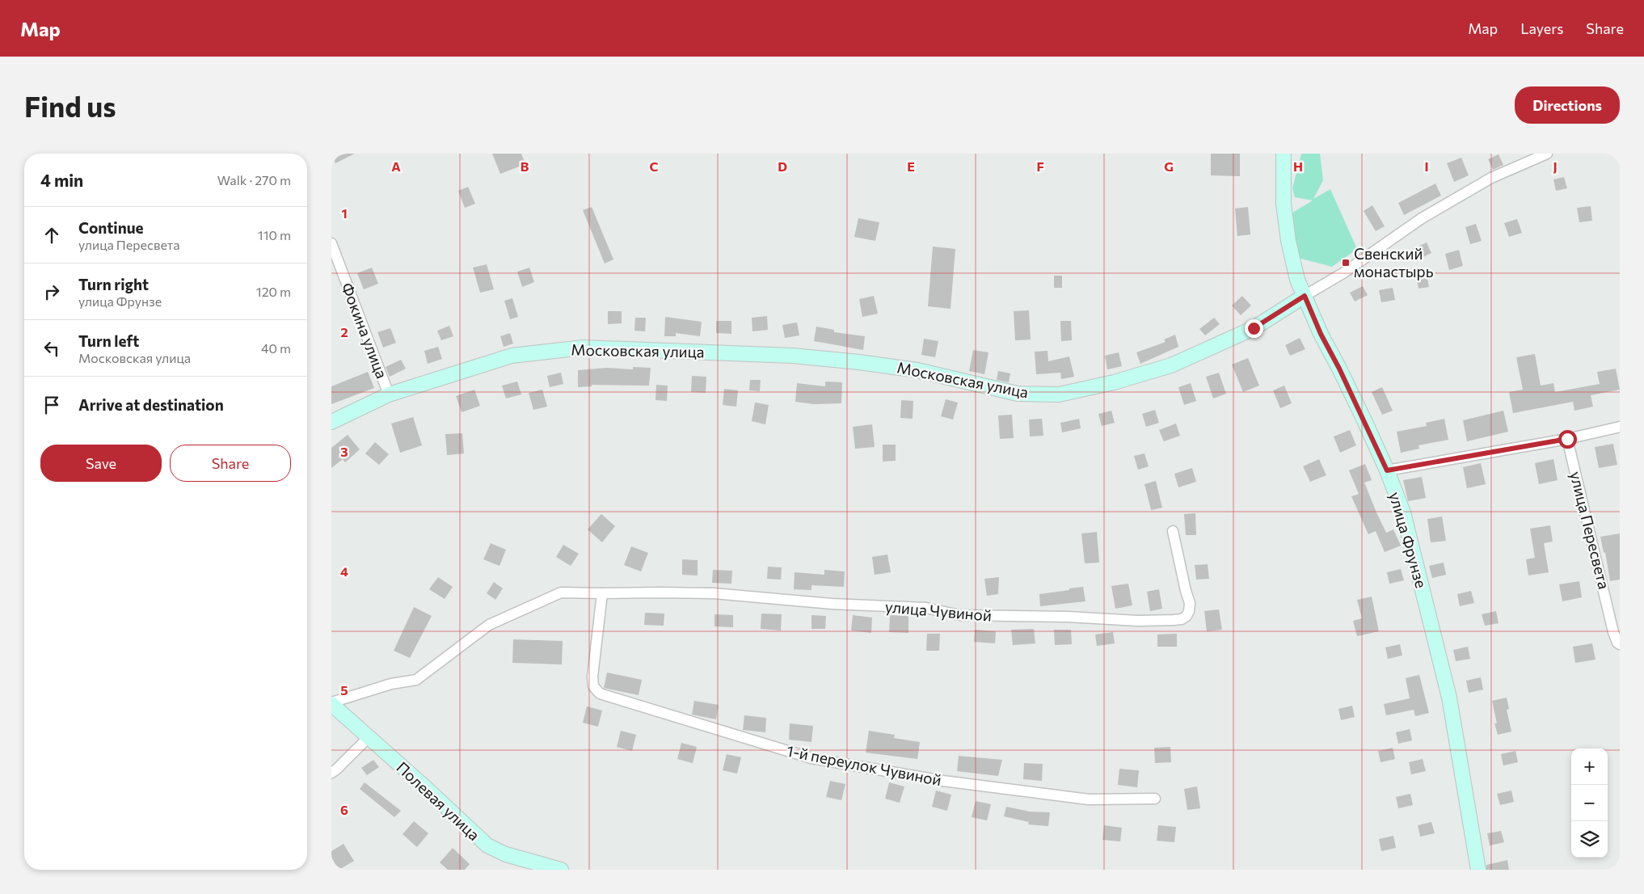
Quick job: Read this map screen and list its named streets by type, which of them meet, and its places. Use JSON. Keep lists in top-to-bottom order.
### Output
{
  "streets": {
    "street": [
      "Фокина улица",
      "Московская улица",
      "улица Пересвета",
      "улица Фрунзе",
      "улица Чувиной",
      "1-й переулок Чувиной",
      "Полевая улица"
    ]
  },
  "crossings": [
    ["Фокина улица", "Московская улица"],
    ["Московская улица", "улица Фрунзе"],
    ["улица Чувиной", "1-й переулок Чувиной"],
    ["улица Чувиной", "Полевая улица"]
  ],
  "places": {
    "transit": ["Свенский монастырь"]
  },
  "page": {
    "header": "Map",
    "nav": ["Map", "Layers", "Share"],
    "buttons": [
      "Directions",
      ["Save", "Share"]
    ],
    "title": "Find us",
    "heading": ["4 min", "Walk · 270 m"],
    "list": [
      ["Continue", "улица Пересвета", "110 m"],
      ["Turn right", "улица Фрунзе", "120 m"],
      ["Turn left", "Московская улица", "40 m"],
      "Arrive at destination"
    ],
    "map_buttons": ["+", "−"]
  },
  "grid": {
    "columns": [
      "A",
      "B",
      "C",
      "D",
      "E",
      "F",
      "G",
      "H",
      "I",
      "J"
    ],
    "rows": [
      "1",
      "2",
      "3",
      "4",
      "5",
      "6"
    ]
  }
}
